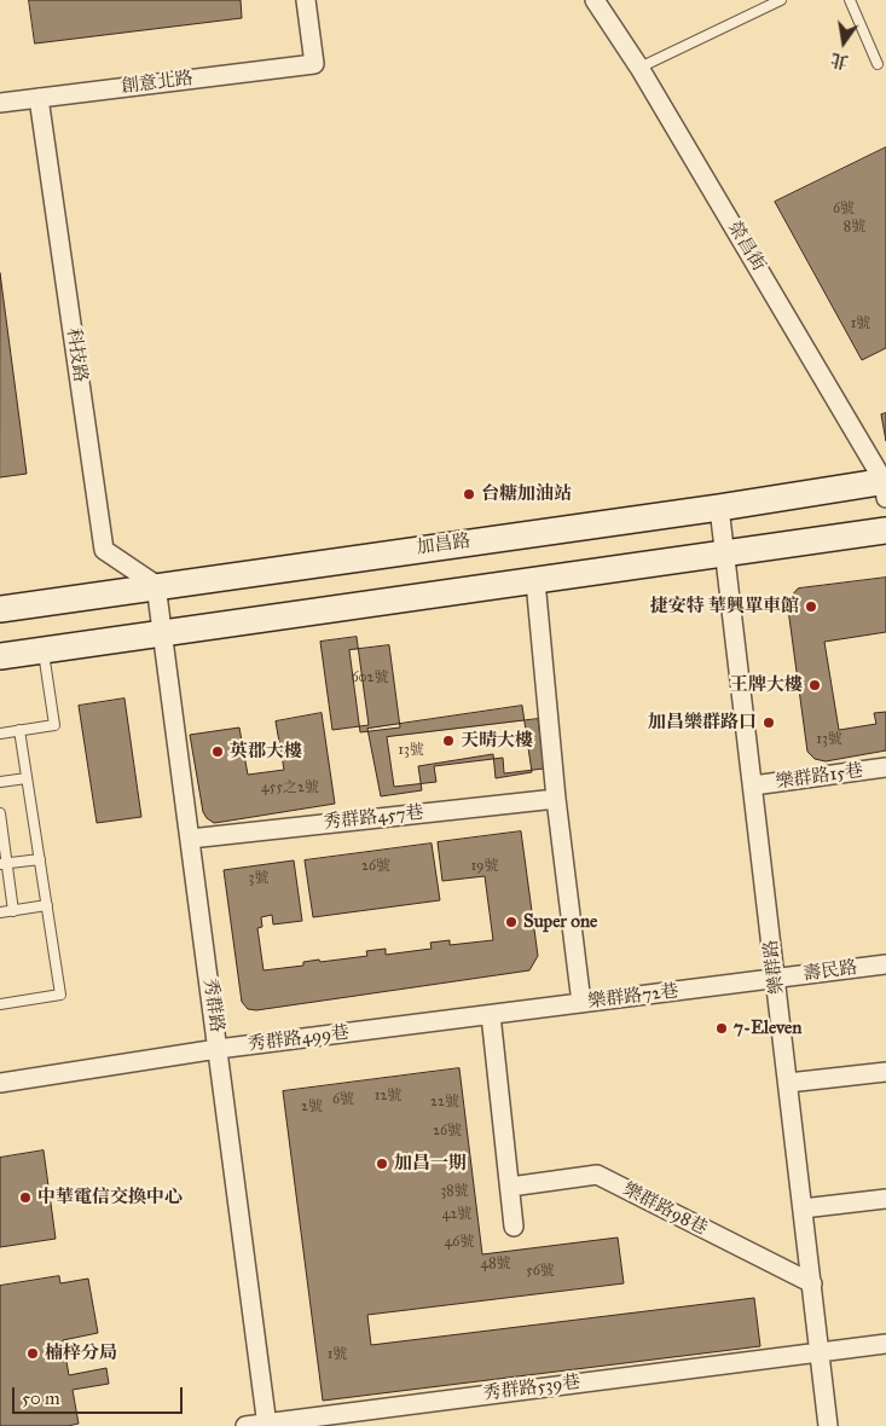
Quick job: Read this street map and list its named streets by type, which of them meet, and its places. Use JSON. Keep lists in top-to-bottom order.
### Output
{
  "streets": {
    "street": [
      "創意北路",
      "榮昌街",
      "科技路",
      "加昌路",
      "樂群路15巷",
      "秀群路457巷",
      "樂群路",
      "壽民路",
      "樂群路72巷",
      "秀群路",
      "秀群路499巷",
      "樂群路98巷",
      "秀群路539巷"
    ]
  },
  "crossings": [
    ["創意北路", "科技路"],
    ["榮昌街", "加昌路"],
    ["科技路", "加昌路"],
    ["科技路", "秀群路"],
    ["加昌路", "樂群路"],
    ["加昌路", "秀群路"],
    ["樂群路15巷", "樂群路"],
    ["秀群路457巷", "秀群路"],
    ["樂群路", "壽民路"],
    ["樂群路", "樂群路72巷"],
    ["樂群路", "樂群路98巷"],
    ["樂群路", "秀群路539巷"],
    ["壽民路", "樂群路72巷"],
    ["樂群路72巷", "秀群路499巷"],
    ["秀群路", "秀群路499巷"],
    ["秀群路", "秀群路539巷"]
  ],
  "places": [
    "台糖加油站",
    "捷安特 華興單車館",
    "王牌大樓",
    "加昌樂群路口",
    "天晴大樓",
    "英郡大樓",
    "Super one",
    "7-Eleven",
    "加昌一期",
    "中華電信交換中心",
    "楠梓分局"
  ],
  "house_numbers": [
    "6號",
    "8號",
    "1號",
    "602號",
    "13號",
    "13號",
    "455之2號",
    "26號",
    "19號",
    "3號",
    "12號",
    "6號",
    "22號",
    "2號",
    "26號",
    "38號",
    "42號",
    "46號",
    "48號",
    "56號",
    "1號"
  ],
  "scale_bar": "50 m",
  "north": "bottom"
}
